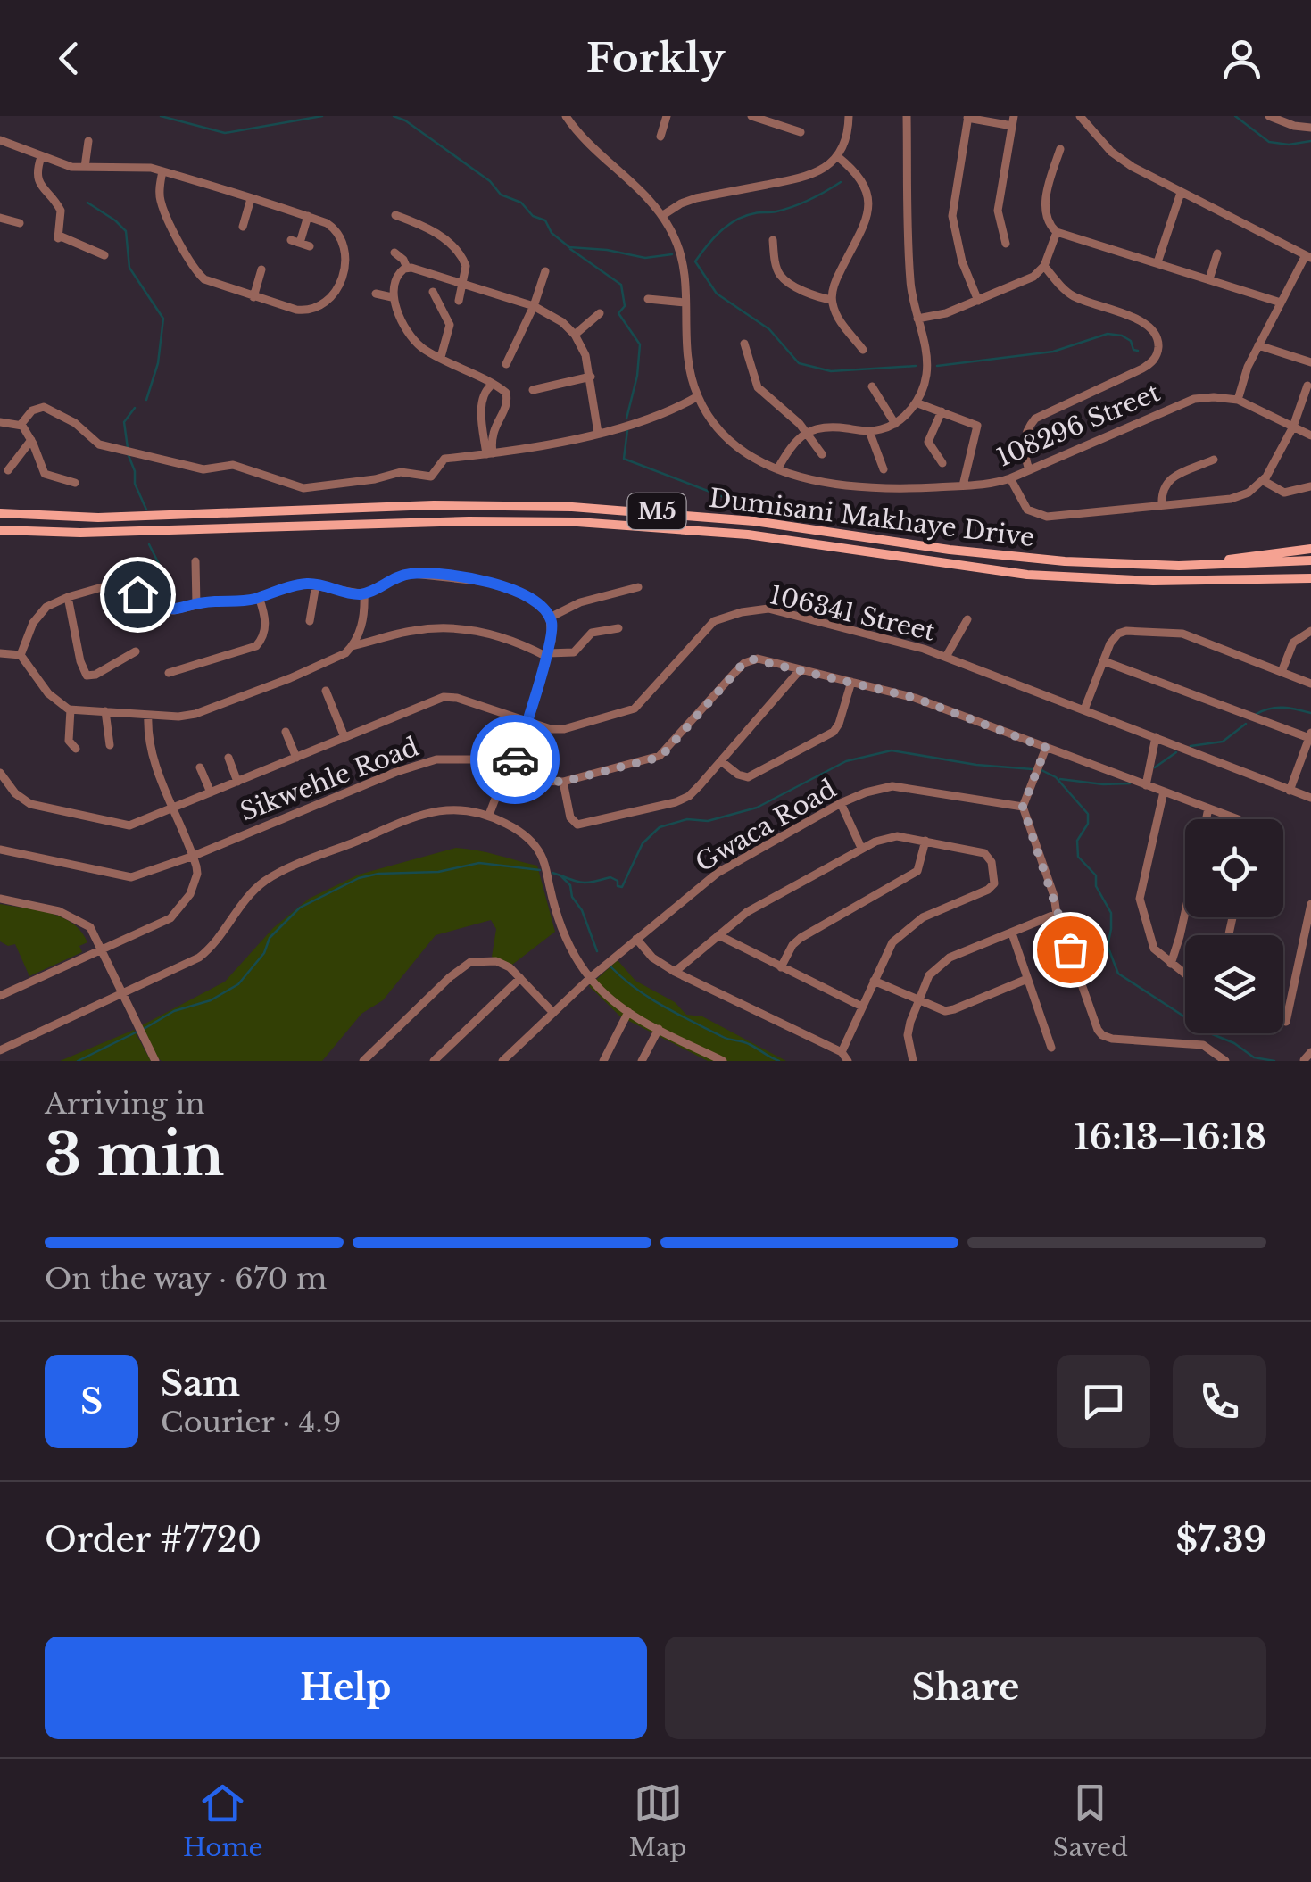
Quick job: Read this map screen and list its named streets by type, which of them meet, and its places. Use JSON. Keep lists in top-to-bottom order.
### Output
{
  "streets": {
    "main road": ["M5", "Dumisani Makhaye Drive"],
    "street": [
      "108296 Street",
      "106341 Street",
      "Sikwehle Road",
      "Gwaca Road"
    ]
  },
  "page": {
    "header": "Forkly",
    "heading": ["3 min", "Arriving in", "16:13–16:18"],
    "panel": [
      "Sam",
      "Courier · 4.9",
      "Order #7720",
      "$7.39"
    ],
    "bar": "On the way · 670 m",
    "round": "S",
    "buttons": ["Help", "Share"],
    "tabs": ["Home", "Map", "Saved"]
  }
}
